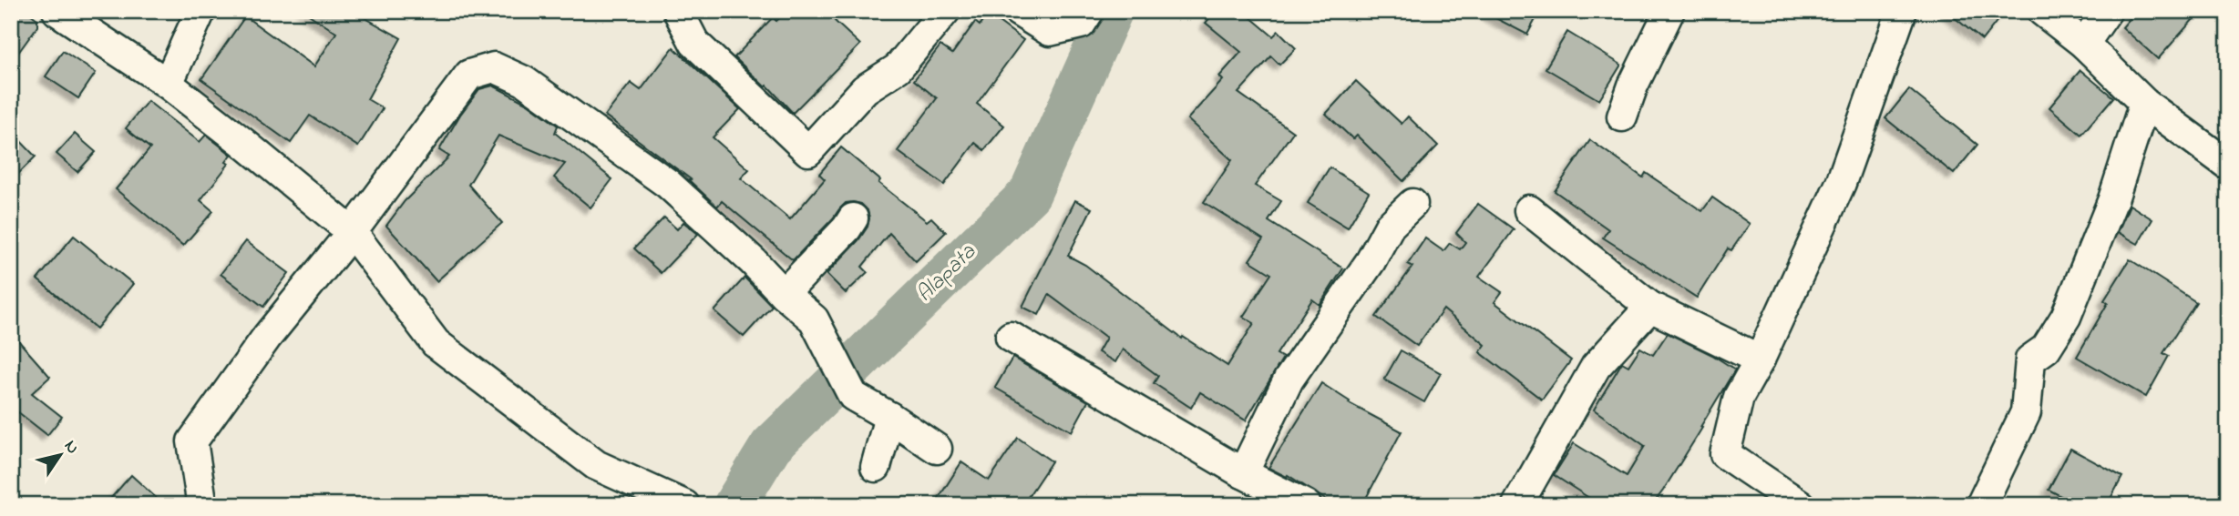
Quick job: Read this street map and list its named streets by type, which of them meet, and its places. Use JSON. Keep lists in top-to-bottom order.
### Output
{
  "water": ["Alapata"],
  "north": "top right"
}
